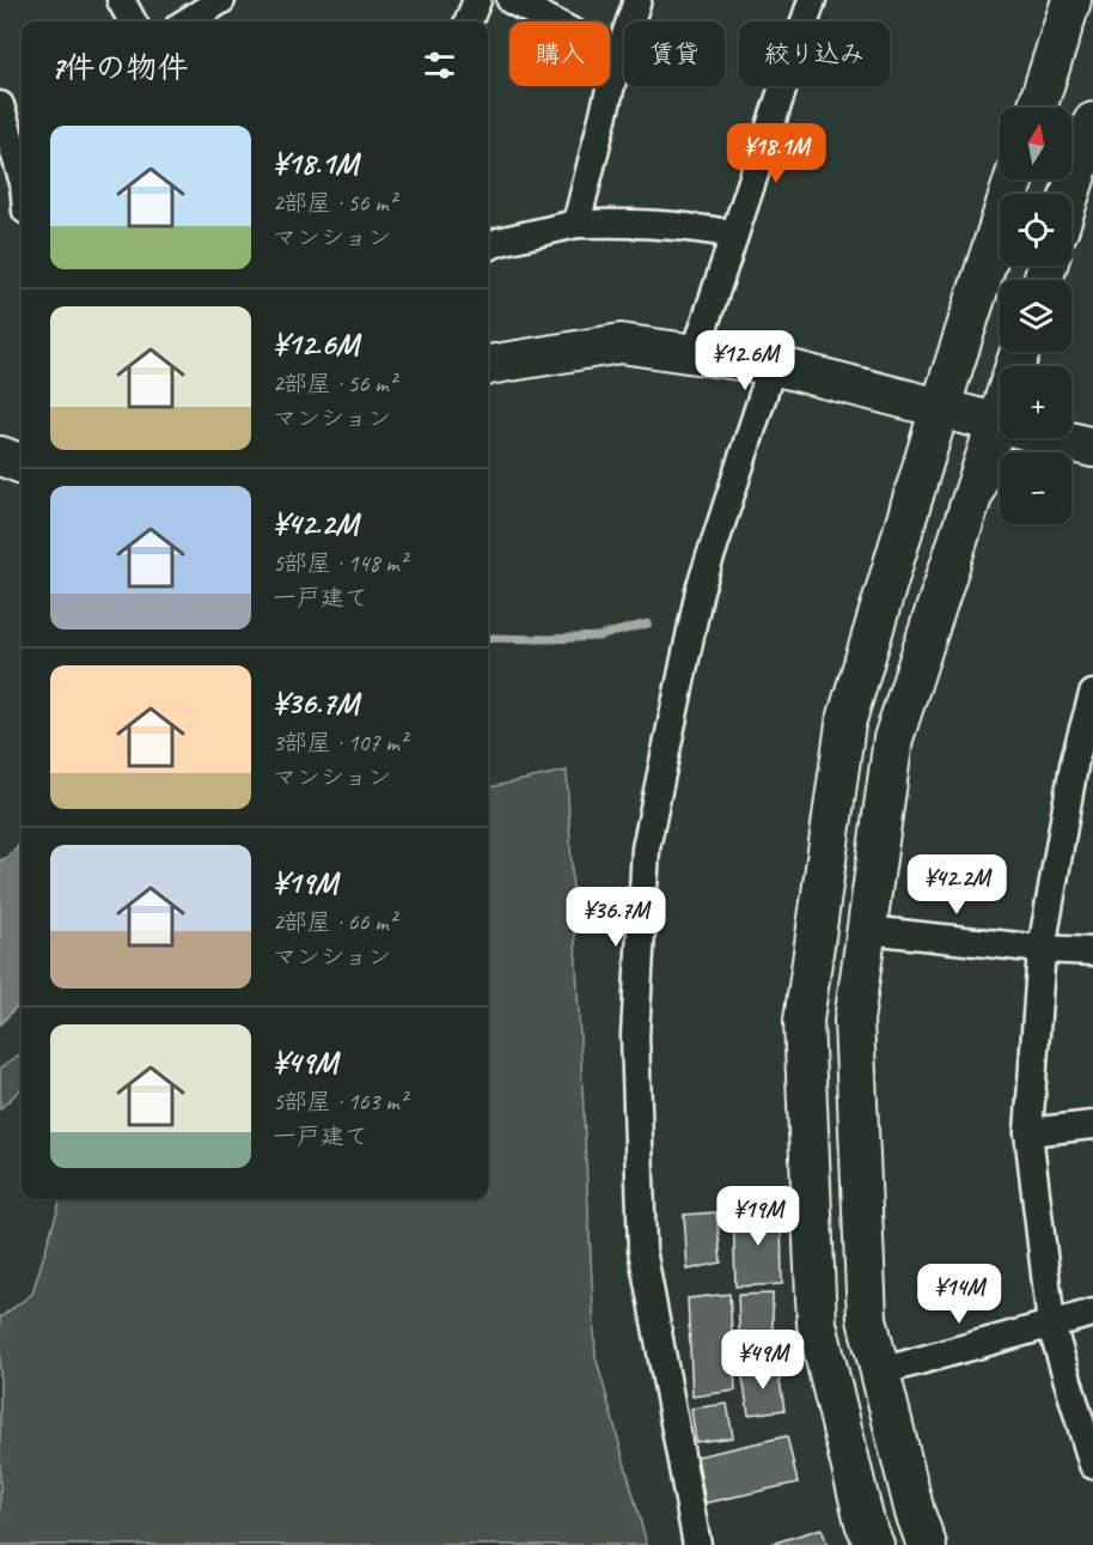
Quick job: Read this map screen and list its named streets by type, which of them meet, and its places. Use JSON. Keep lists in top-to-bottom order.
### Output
{
  "north": "top",
  "page": {
    "chip": ["購入", "賃貸", "絞り込み"],
    "heading": "7件の物件",
    "map_buttons": ["+", "−"],
    "list": [
      {
        "name": "¥18.1M",
        "note": "2部屋 · 56 m² · マンション"
      },
      {
        "name": "¥12.6M",
        "note": "2部屋 · 56 m² · マンション"
      },
      {
        "name": "¥42.2M",
        "note": "5部屋 · 148 m² · 一戸建て"
      },
      {
        "name": "¥36.7M",
        "note": "3部屋 · 107 m² · マンション"
      },
      {
        "name": "¥19M",
        "note": "2部屋 · 66 m² · マンション"
      },
      {
        "name": "¥49M",
        "note": "5部屋 · 163 m² · 一戸建て"
      }
    ],
    "price": [
      "¥18.1M",
      "¥12.6M",
      "¥42.2M",
      "¥36.7M",
      "¥19M",
      "¥14M",
      "¥49M"
    ]
  }
}
